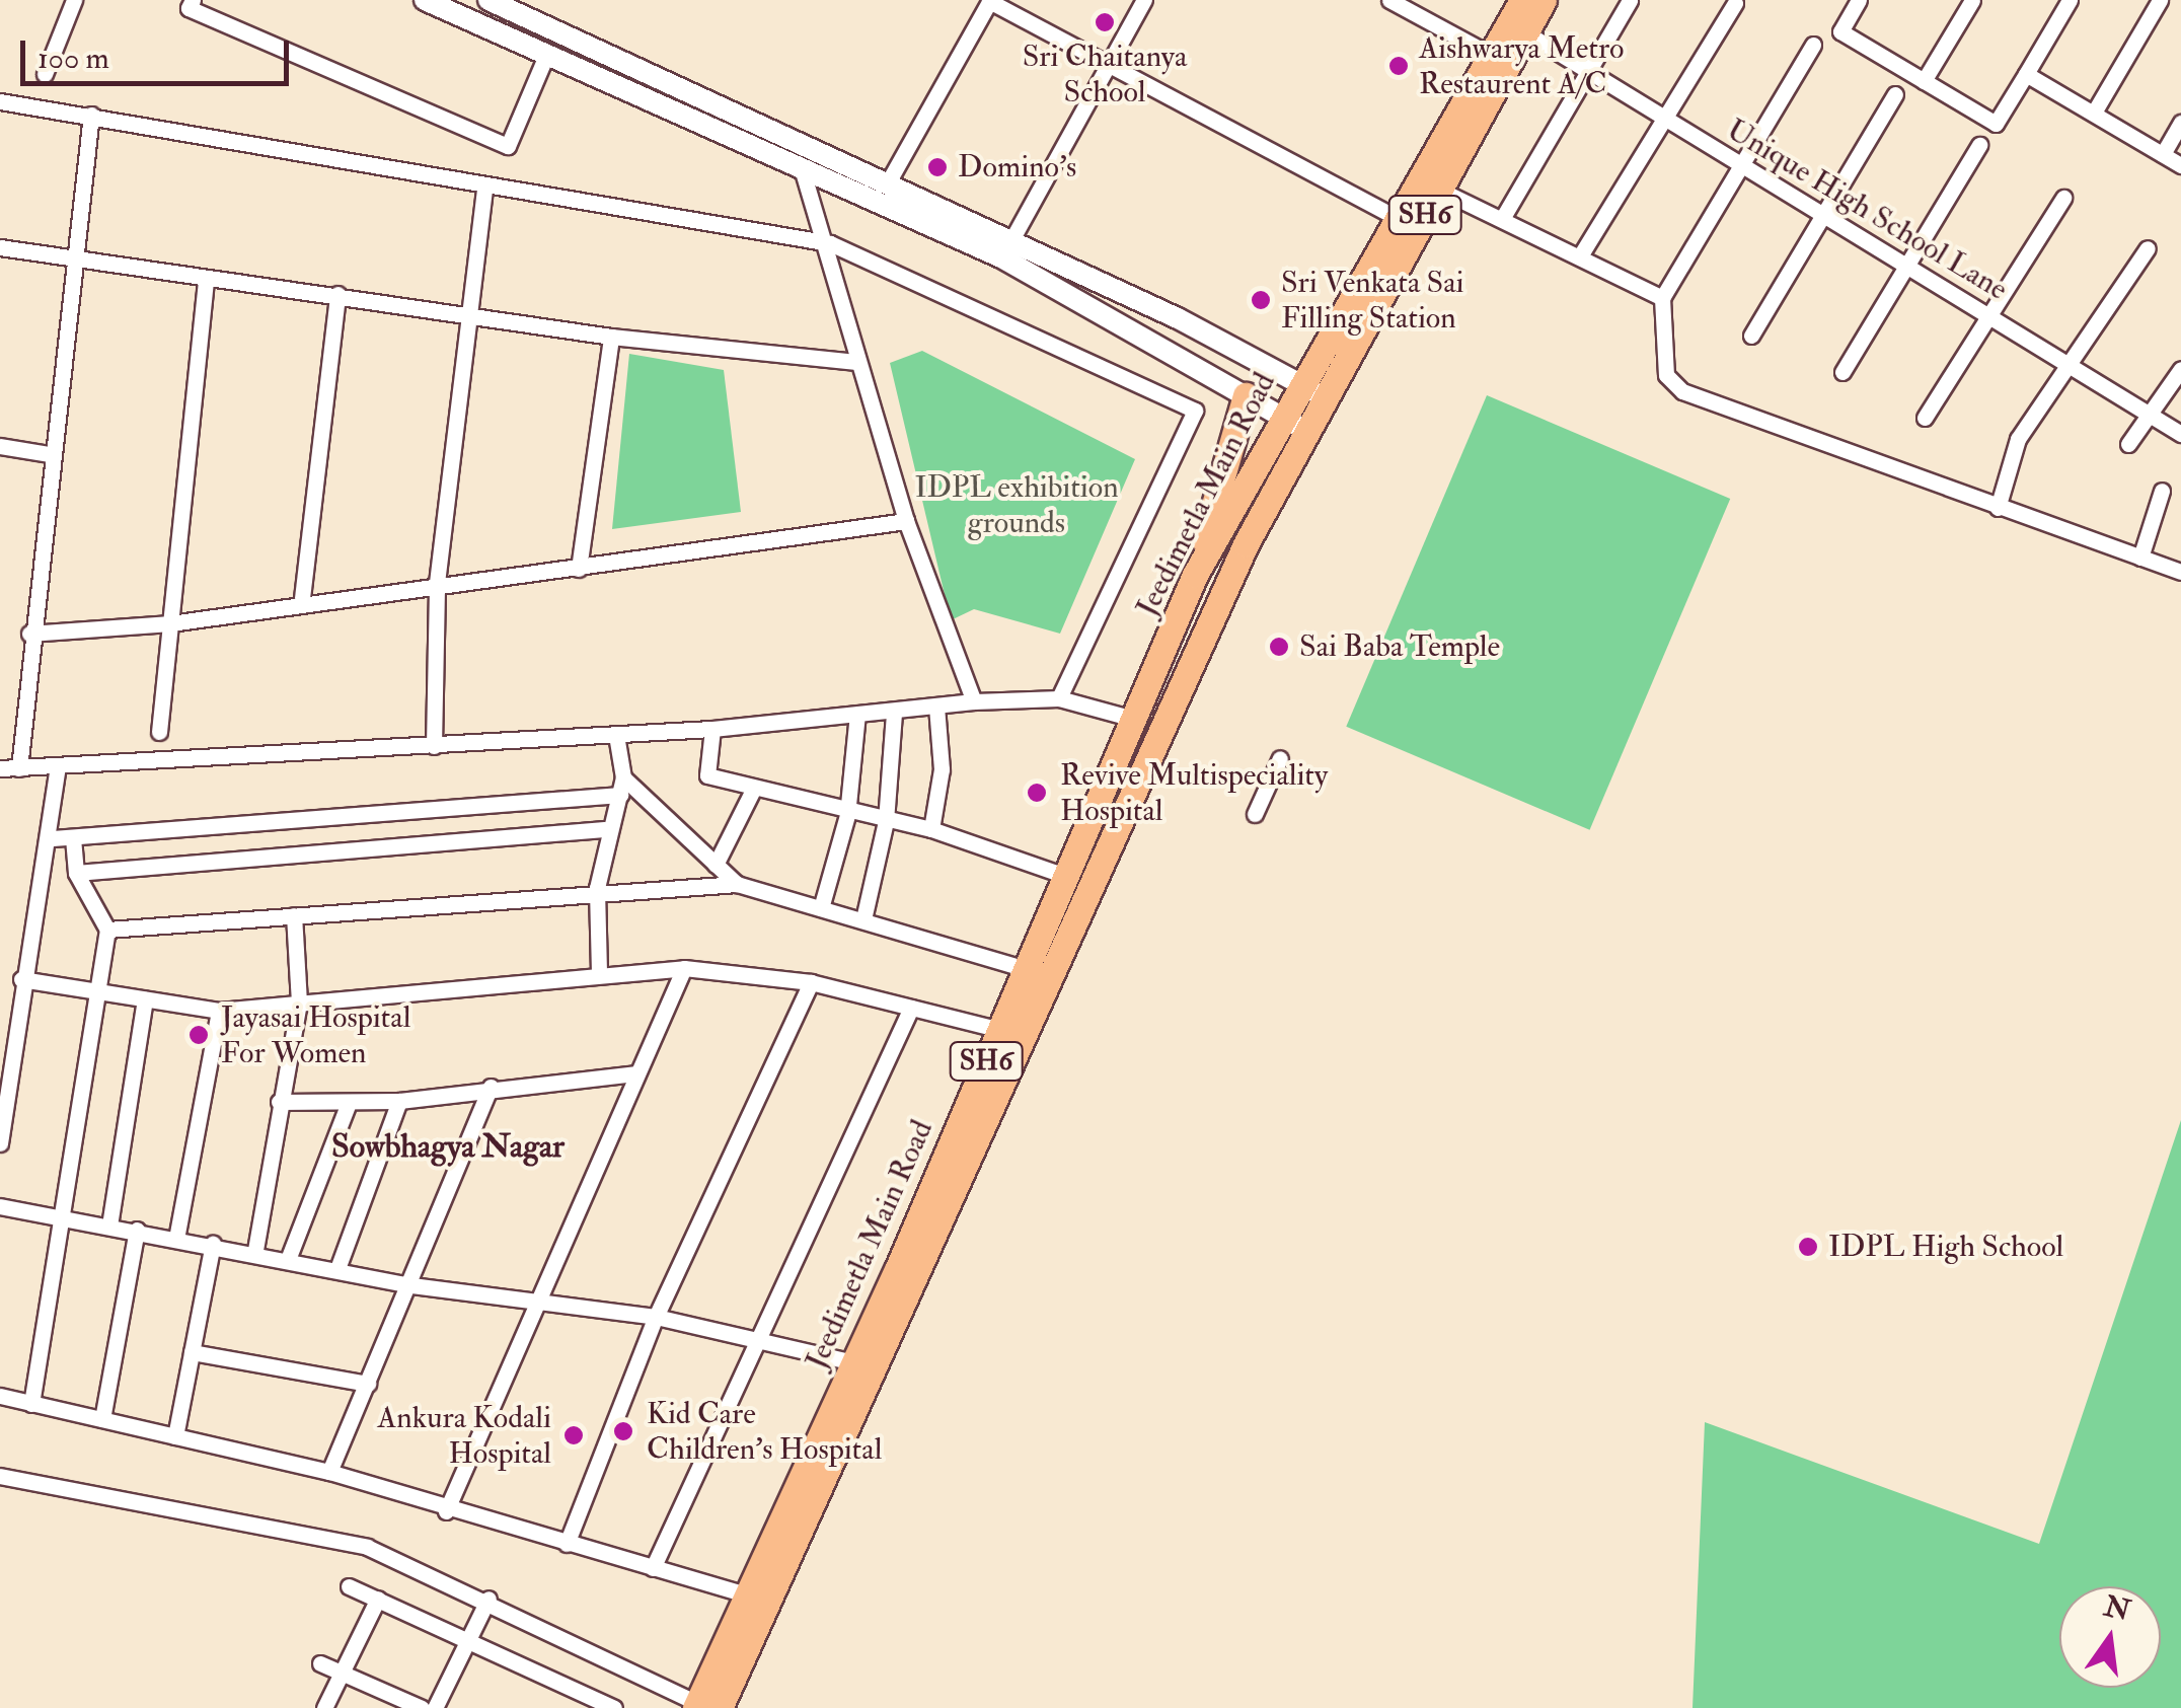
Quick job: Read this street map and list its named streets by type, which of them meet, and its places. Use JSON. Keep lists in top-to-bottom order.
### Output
{
  "streets": {
    "main road": ["SH6", "Jeedimetla Main Road"],
    "street": ["Unique High School Lane"]
  },
  "crossings": [
    ["Unique High School Lane", "Jeedimetla Main Road"]
  ],
  "districts": ["Sowbhagya Nagar"],
  "parks": ["IDPL exhibition grounds"],
  "places": [
    "Sri Chaitanya School",
    "Aishwarya Metro Restaurent A/C",
    "Domino's",
    "Sri Venkata Sai Filling Station",
    "Sai Baba Temple",
    "Revive Multispeciality Hospital",
    "Jayasai Hospital For Women",
    "IDPL High School",
    "Kid Care Children's Hospital",
    "Ankura Kodali Hospital"
  ],
  "scale_bar": "100 m",
  "north": "top"
}
